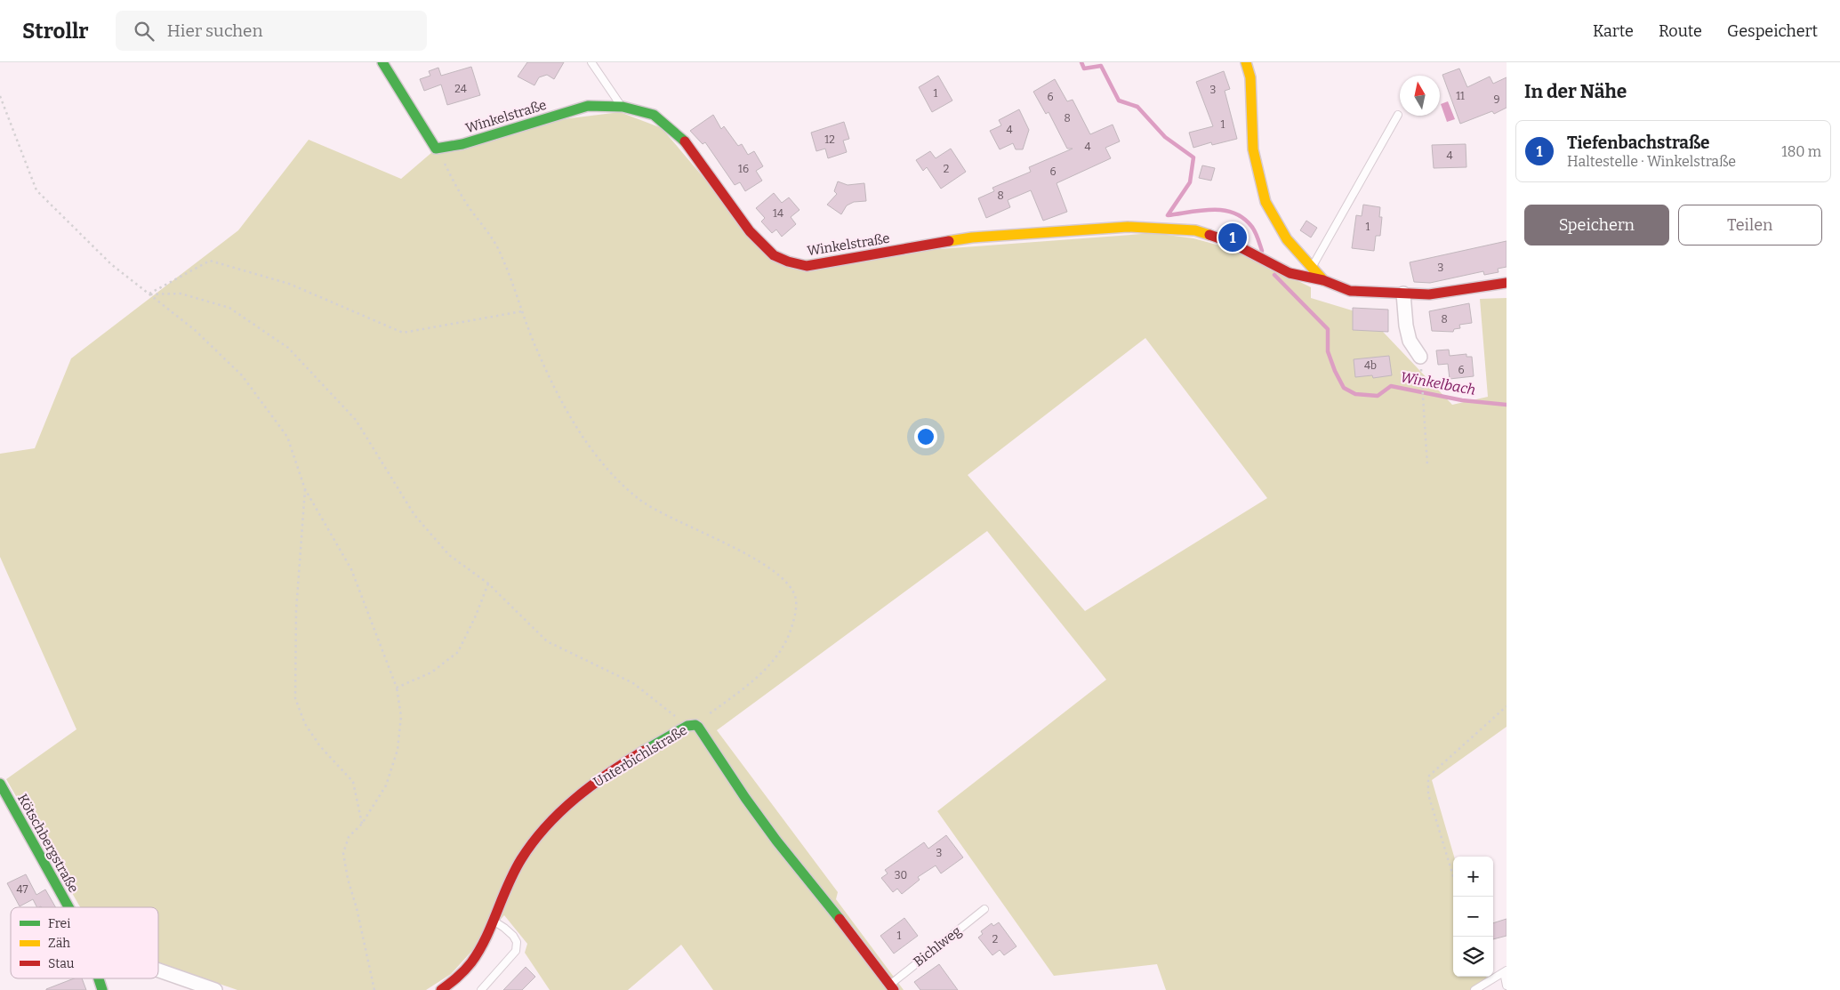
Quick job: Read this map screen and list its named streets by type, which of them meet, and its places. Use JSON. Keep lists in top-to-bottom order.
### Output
{
  "streets": {
    "street": ["Winkelstraße", "Unterbichlstraße", "Kötschbergstraße"],
    "lane": ["Bichlweg"]
  },
  "crossings": [
    ["Unterbichlstraße", "Bichlweg"]
  ],
  "water": ["Winkelbach"],
  "house_numbers": [
    "24",
    "3",
    "1",
    "11",
    "6",
    "9",
    "8",
    "1",
    "4",
    "12",
    "4",
    "4",
    "16",
    "2",
    "6",
    "8",
    "14",
    "1",
    "3",
    "8",
    "4b",
    "6",
    "3",
    "30",
    "47",
    "1",
    "2"
  ],
  "legend": ["Frei", "Zäh", "Stau"],
  "north": "top",
  "page": {
    "header": "Strollr",
    "search": "Hier suchen",
    "nav": ["Karte", "Route", "Gespeichert"],
    "heading": "In der Nähe",
    "list": [
      {
        "mark": "1",
        "name": "Tiefenbachstraße",
        "note": "Haltestelle · Winkelstraße",
        "value": "180 m"
      }
    ],
    "buttons": ["Speichern", "Teilen"],
    "pins": "1",
    "map_buttons": ["+", "−"]
  }
}
